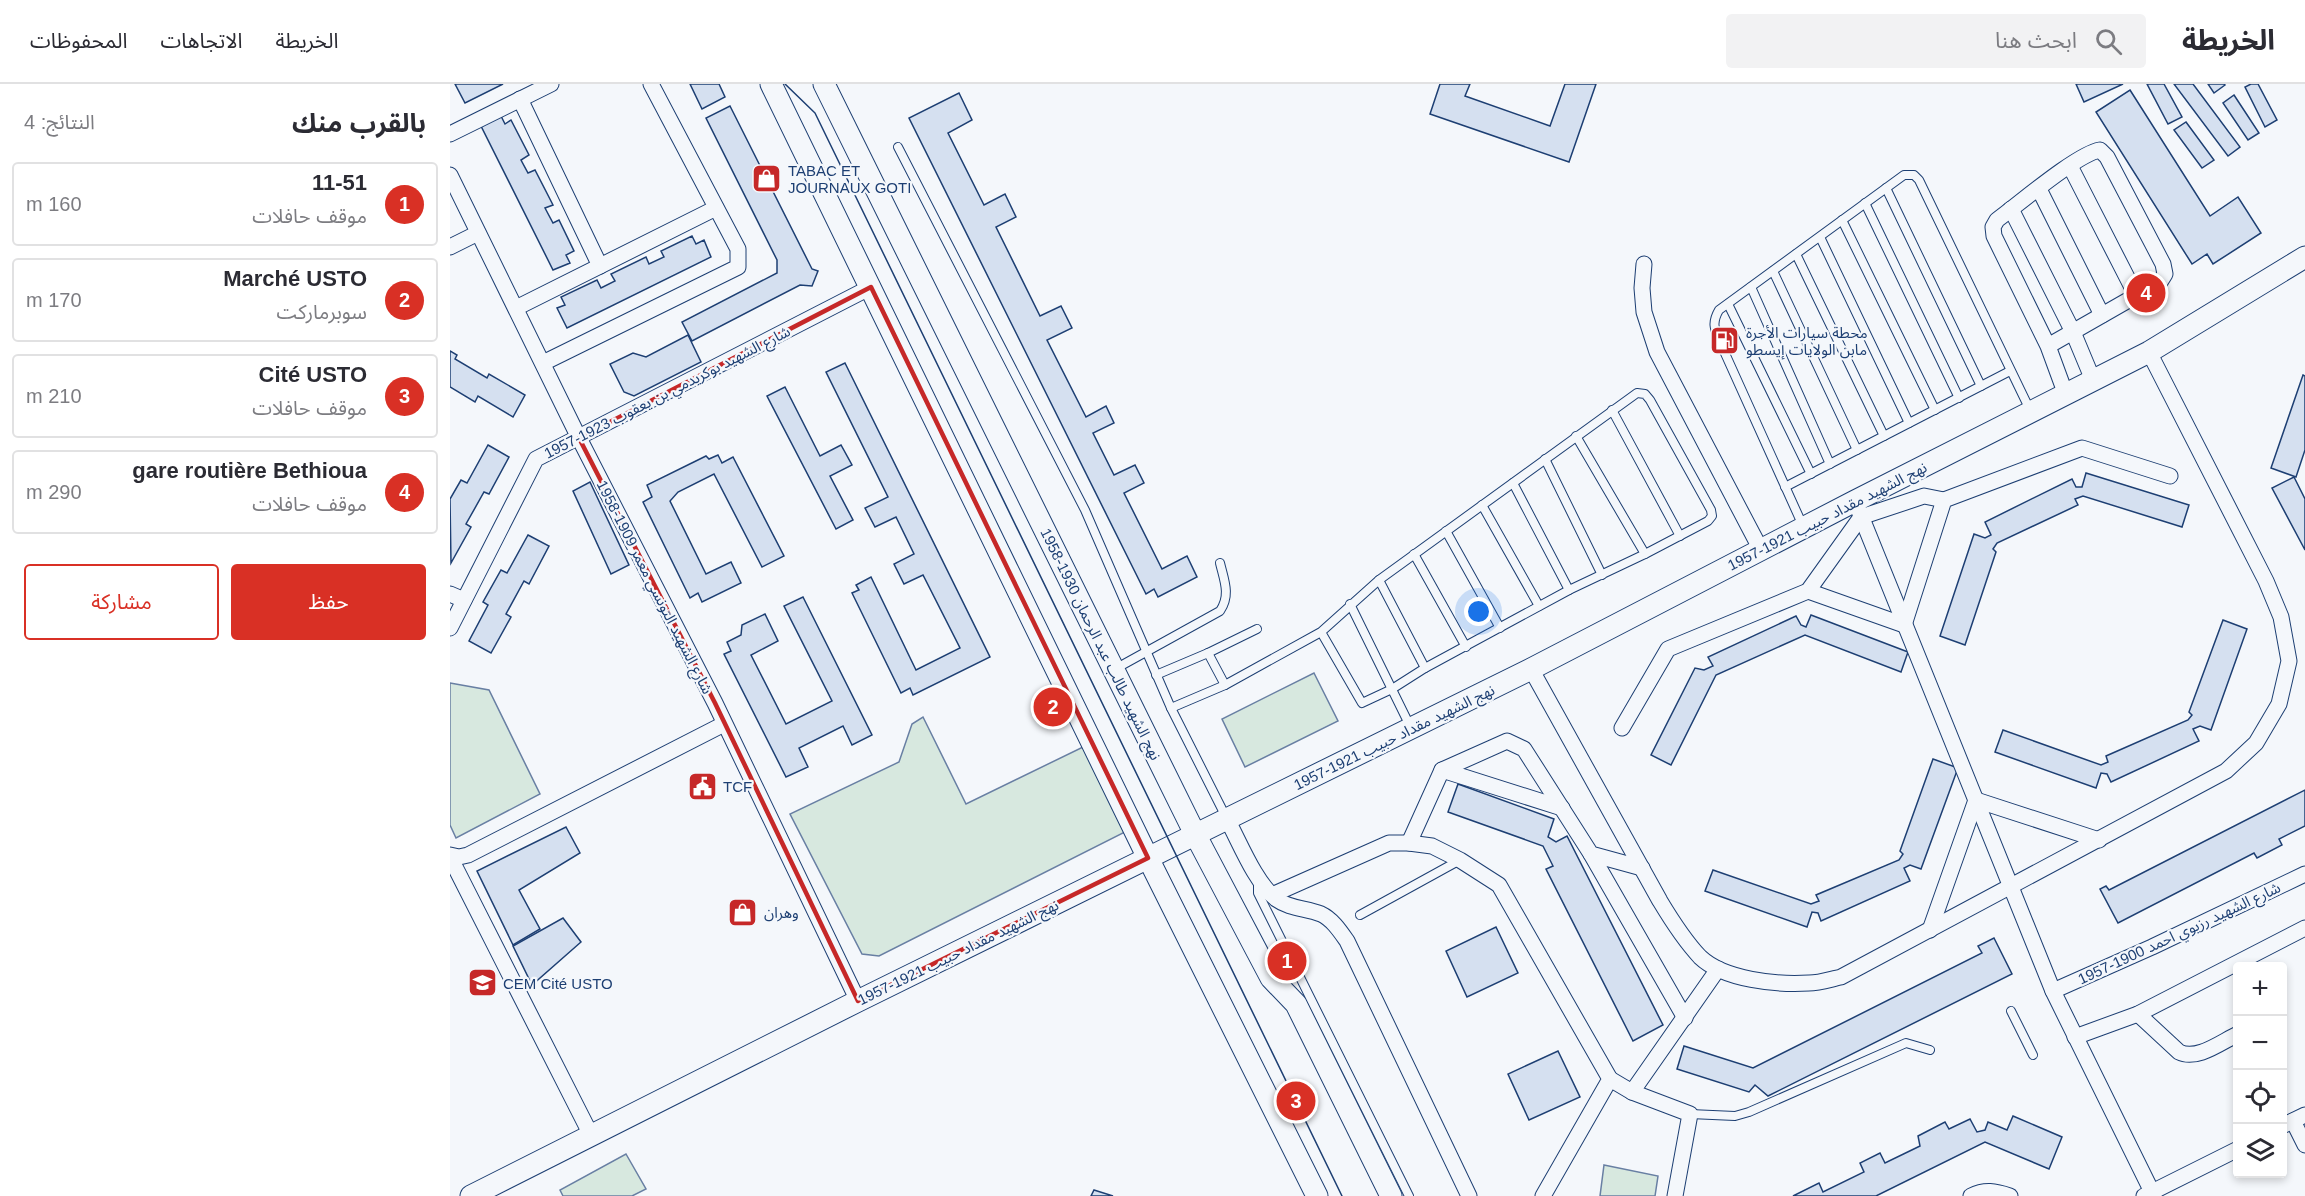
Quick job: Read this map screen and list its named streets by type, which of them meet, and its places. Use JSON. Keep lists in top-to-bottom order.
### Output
{
  "streets": {
    "main road": ["نهج الشهيد مقداد حبيب 1921-1957", "نهج الشهيد طالب عبد الرحمان 1930-1958"],
    "street": ["شارع الشهيد بوكريدمي بن يعقوب 1923-1957", "شارع الشهيد التونسي معمر 1909-1958", "شارع الشهيد رزيوي احمد 1900-1957"]
  },
  "crossings": [
    ["شارع الشهيد بوكريدمي بن يعقوب 1923-1957", "شارع الشهيد التونسي معمر 1909-1958"],
    ["نهج الشهيد مقداد حبيب 1921-1957", "شارع الشهيد التونسي معمر 1909-1958"],
    ["نهج الشهيد مقداد حبيب 1921-1957", "نهج الشهيد طالب عبد الرحمان 1930-1958"]
  ],
  "places": {
    "shop": ["TABAC ET JOURNAUX GOTI", "وهران"],
    "fuel station": ["محطة سيارات الأجرة مابن الولايات إيسطو"],
    "public building": ["TCF"],
    "school or university": ["CEM Cité USTO"]
  },
  "page": {
    "header": "الخريطة",
    "search": "ابحث هنا",
    "nav": ["الخريطة", "الاتجاهات", "المحفوظات"],
    "heading": ["بالقرب منك", "النتائج: 4"],
    "list": [
      {
        "mark": "1",
        "name": "11-51",
        "note": "موقف حافلات",
        "value": "160 m"
      },
      {
        "mark": "2",
        "name": "Marché USTO",
        "note": "سوبرماركت",
        "value": "170 m"
      },
      {
        "mark": "3",
        "name": "Cité USTO",
        "note": "موقف حافلات",
        "value": "210 m"
      },
      {
        "mark": "4",
        "name": "gare routière Bethioua",
        "note": "موقف حافلات",
        "value": "290 m"
      }
    ],
    "pins": [
      "4",
      "2",
      "1",
      "3"
    ],
    "buttons": ["حفظ", "مشاركة"],
    "map_buttons": ["+", "−"]
  }
}
